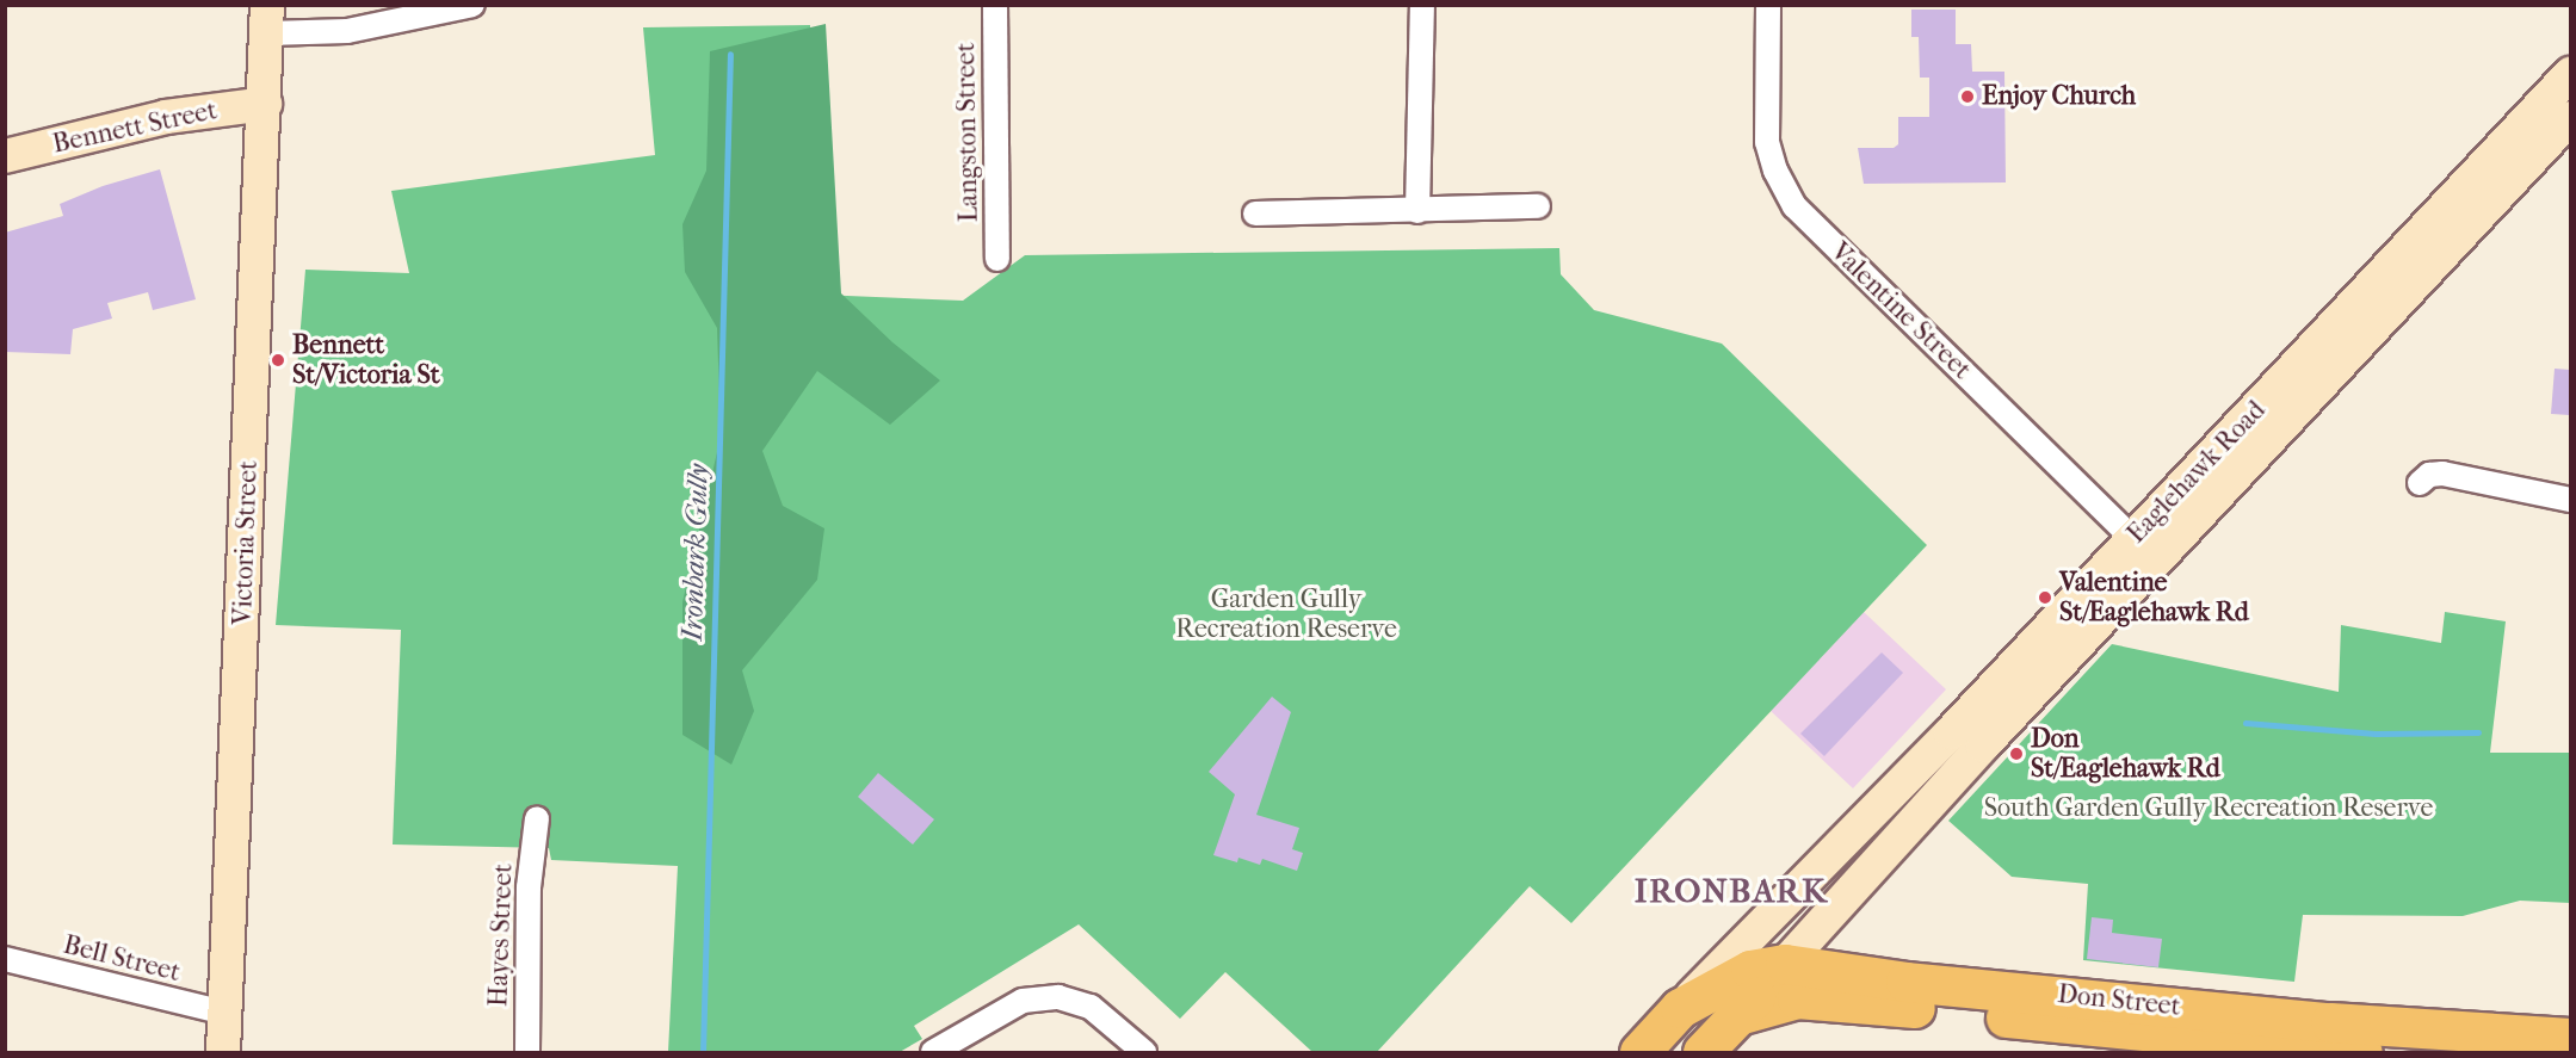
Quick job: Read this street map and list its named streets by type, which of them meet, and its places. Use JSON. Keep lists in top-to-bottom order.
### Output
{
  "streets": {
    "highway": ["Eaglehawk Road", "Don Street"],
    "main road": ["Bennett Street", "Victoria Street"],
    "street": [
      "Langston Street",
      "Valentine Street",
      "Hayes Street",
      "Bell Street"
    ]
  },
  "crossings": [
    ["Bennett Street", "Victoria Street"],
    ["Valentine Street", "Eaglehawk Road"],
    ["Eaglehawk Road", "Don Street"],
    ["Victoria Street", "Bell Street"]
  ],
  "districts": ["IRONBARK"],
  "water": ["Ironbark Gully"],
  "parks": ["Garden Gully Recreation Reserve", "South Garden Gully Recreation Reserve"],
  "places": [
    "Enjoy Church",
    "Bennett St/Victoria St",
    "Valentine St/Eaglehawk Rd",
    "Don St/Eaglehawk Rd"
  ]
}
